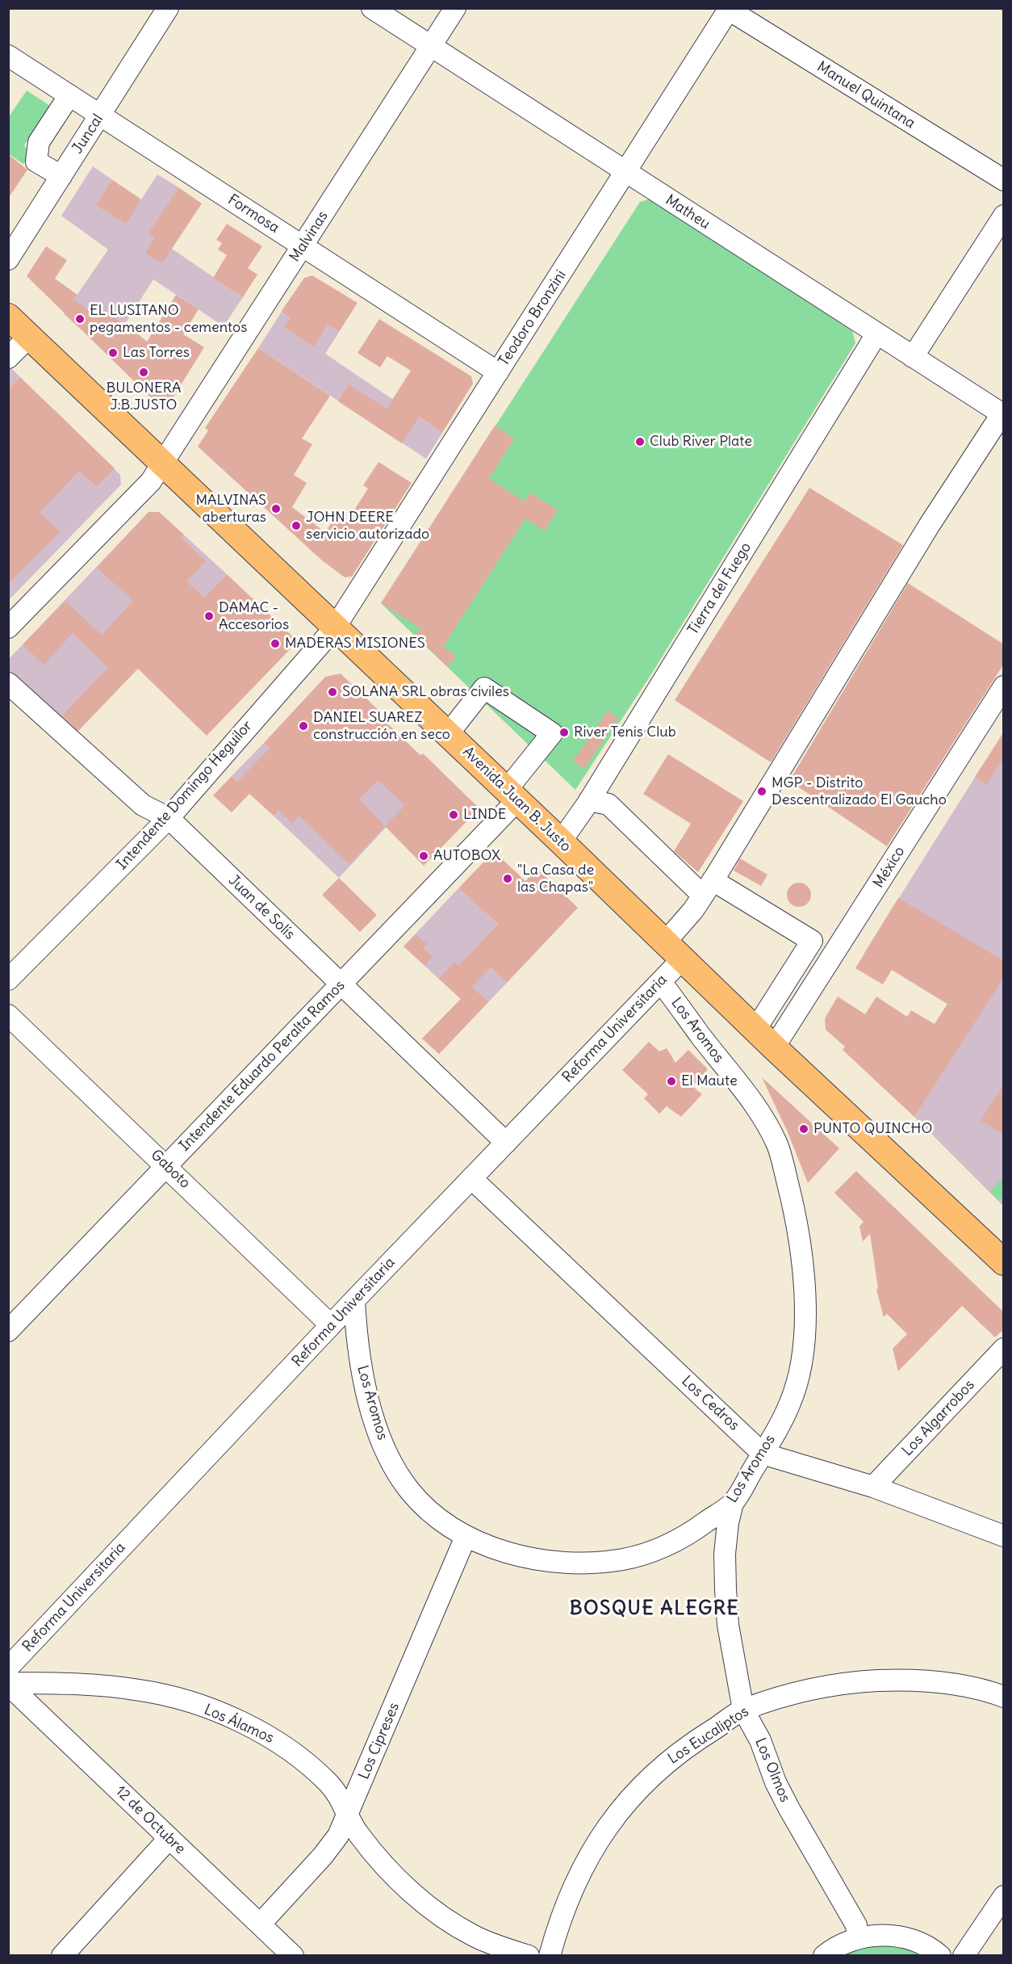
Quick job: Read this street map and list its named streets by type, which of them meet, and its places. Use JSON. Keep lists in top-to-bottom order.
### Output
{
  "streets": {
    "main road": ["Avenida Juan B. Justo"],
    "street": [
      "Manuel Quintana",
      "Juncal",
      "Matheu",
      "Formosa",
      "Malvinas",
      "Teodoro Bronzini",
      "Tierra del Fuego",
      "Intendente Domingo Heguilor",
      "México",
      "Juan de Solís",
      "Reforma Universitaria",
      "Los Aromos",
      "Intendente Eduardo Peralta Ramos",
      "Gaboto",
      "Los Cedros",
      "Los Algarrobos",
      "Los Álamos",
      "Los Eucaliptos",
      "Los Cipreses",
      "Los Olmos",
      "12 de Octubre"
    ]
  },
  "crossings": [
    ["Manuel Quintana", "Teodoro Bronzini"],
    ["Juncal", "Formosa"],
    ["Matheu", "Malvinas"],
    ["Matheu", "Teodoro Bronzini"],
    ["Matheu", "Tierra del Fuego"],
    ["Matheu", "Reforma Universitaria"],
    ["Formosa", "Malvinas"],
    ["Formosa", "Teodoro Bronzini"],
    ["Malvinas", "Avenida Juan B. Justo"],
    ["Teodoro Bronzini", "Intendente Domingo Heguilor"],
    ["Teodoro Bronzini", "Avenida Juan B. Justo"],
    ["Tierra del Fuego", "Avenida Juan B. Justo"],
    ["Intendente Domingo Heguilor", "Avenida Juan B. Justo"],
    ["Intendente Domingo Heguilor", "Juan de Solís"],
    ["Avenida Juan B. Justo", "México"],
    ["Avenida Juan B. Justo", "Reforma Universitaria"],
    ["Avenida Juan B. Justo", "Intendente Eduardo Peralta Ramos"],
    ["Juan de Solís", "Reforma Universitaria"],
    ["Juan de Solís", "Intendente Eduardo Peralta Ramos"],
    ["Reforma Universitaria", "Los Aromos"],
    ["Reforma Universitaria", "Gaboto"],
    ["Reforma Universitaria", "Los Cedros"],
    ["Los Aromos", "Los Cedros"],
    ["Los Aromos", "Los Cipreses"],
    ["Los Aromos", "Los Olmos"],
    ["Intendente Eduardo Peralta Ramos", "Gaboto"],
    ["Los Cedros", "Los Algarrobos"],
    ["Los Álamos", "Los Cipreses"],
    ["Los Álamos", "12 de Octubre"],
    ["Los Eucaliptos", "Los Olmos"],
    ["Los Cipreses", "12 de Octubre"]
  ],
  "districts": ["BOSQUE ALEGRE"],
  "places": [
    "EL LUSITANO pegamentos - cementos",
    "Las Torres",
    "BULONERA J.B.JUSTO",
    "Club River Plate",
    "MALVINAS aberturas",
    "JOHN DEERE servicio autorizado",
    "DAMAC - Accesorios",
    "MADERAS MISIONES",
    "SOLANA SRL obras civiles",
    "DANIEL SUAREZ construcción en seco",
    "River Tenis Club",
    "MGP - Distrito Descentralizado El Gaucho",
    "LINDE",
    "AUTOBOX",
    "\"La Casa de las Chapas\"",
    "El Maute",
    "PUNTO QUINCHO"
  ]
}
